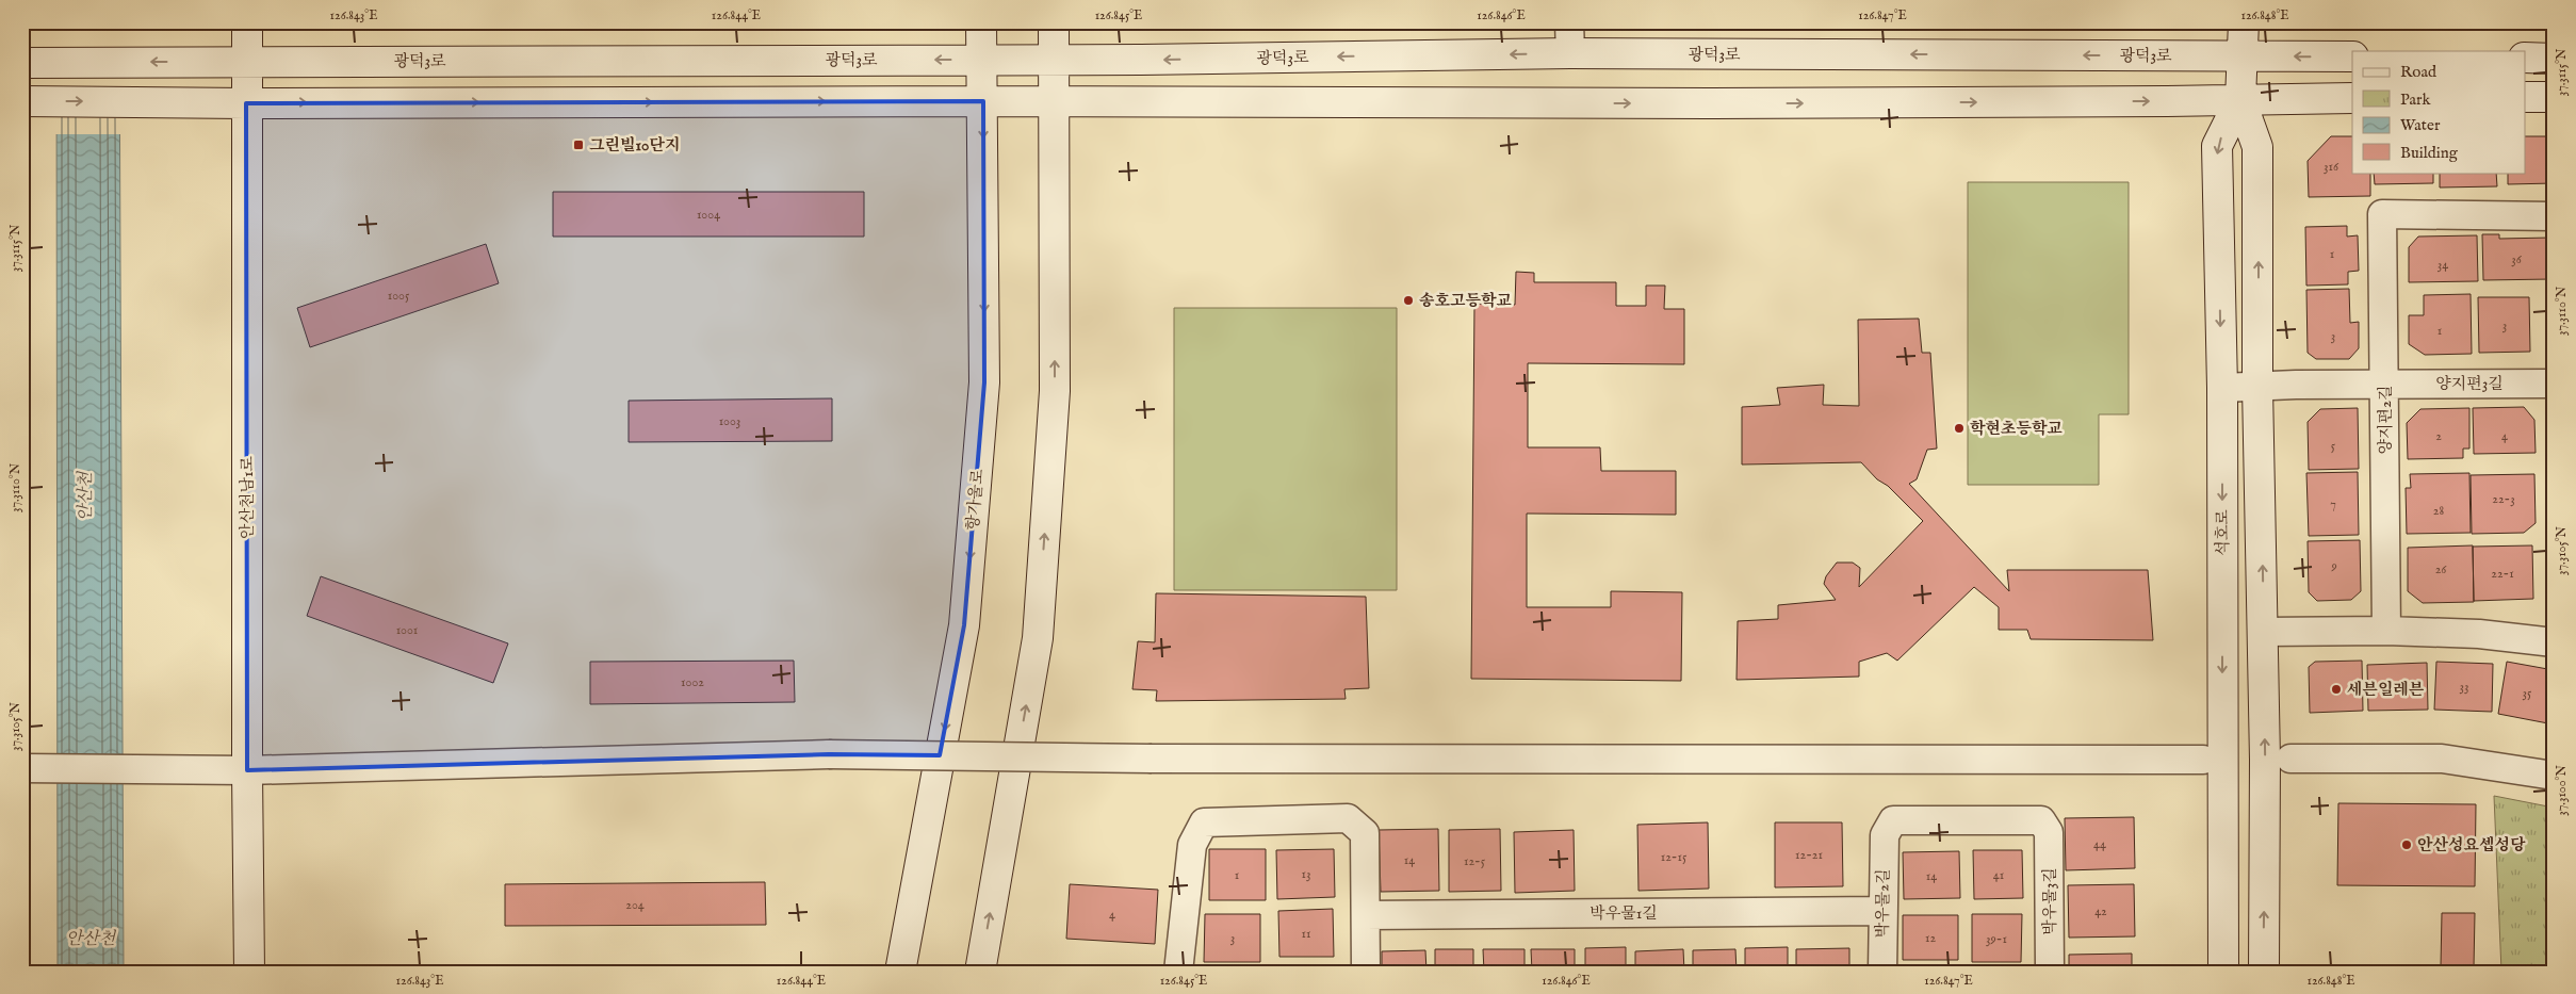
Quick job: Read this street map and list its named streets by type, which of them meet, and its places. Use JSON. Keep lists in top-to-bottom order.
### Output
{
  "streets": {
    "main road": [
      "광덕3로",
      "안산천남1로",
      "항가울로",
      "석호로"
    ],
    "street": [
      "양지편3길",
      "양지편2길",
      "박우물3길",
      "박우물2길",
      "박우물1길"
    ]
  },
  "crossings": [
    ["광덕3로", "안산천남1로"],
    ["광덕3로", "항가울로"],
    ["광덕3로", "석호로"],
    ["양지편3길", "양지편2길"],
    ["양지편3길", "석호로"],
    ["박우물3길", "박우물2길"],
    ["박우물2길", "박우물1길"]
  ],
  "water": ["안산천"],
  "places": {
    "transit": ["그린빌10단지"],
    "other": [
      "송호고등학교",
      "학현초등학교",
      "세븐일레븐",
      "안산성요셉성당"
    ]
  },
  "house_numbers": [
    "316",
    "1004",
    "1",
    "36",
    "34",
    "1005",
    "3",
    "1",
    "3",
    "1003",
    "2",
    "4",
    "5",
    "22-3",
    "7",
    "28",
    "9",
    "26",
    "22-1",
    "1001",
    "1002",
    "33",
    "35",
    "44",
    "12-21",
    "12-15",
    "14",
    "12-5",
    "13",
    "1",
    "41",
    "14",
    "204",
    "42",
    "4",
    "11",
    "3",
    "12",
    "39-1"
  ],
  "legend": [
    "Road",
    "Park",
    "Water",
    "Building"
  ],
  "coordinates": [
    "126.843°E",
    "126.844°E",
    "126.845°E",
    "126.846°E",
    "126.847°E",
    "126.848°E",
    "37.3115°N",
    "37.3110°N",
    "37.3105°N",
    "37.3100°N"
  ]
}
